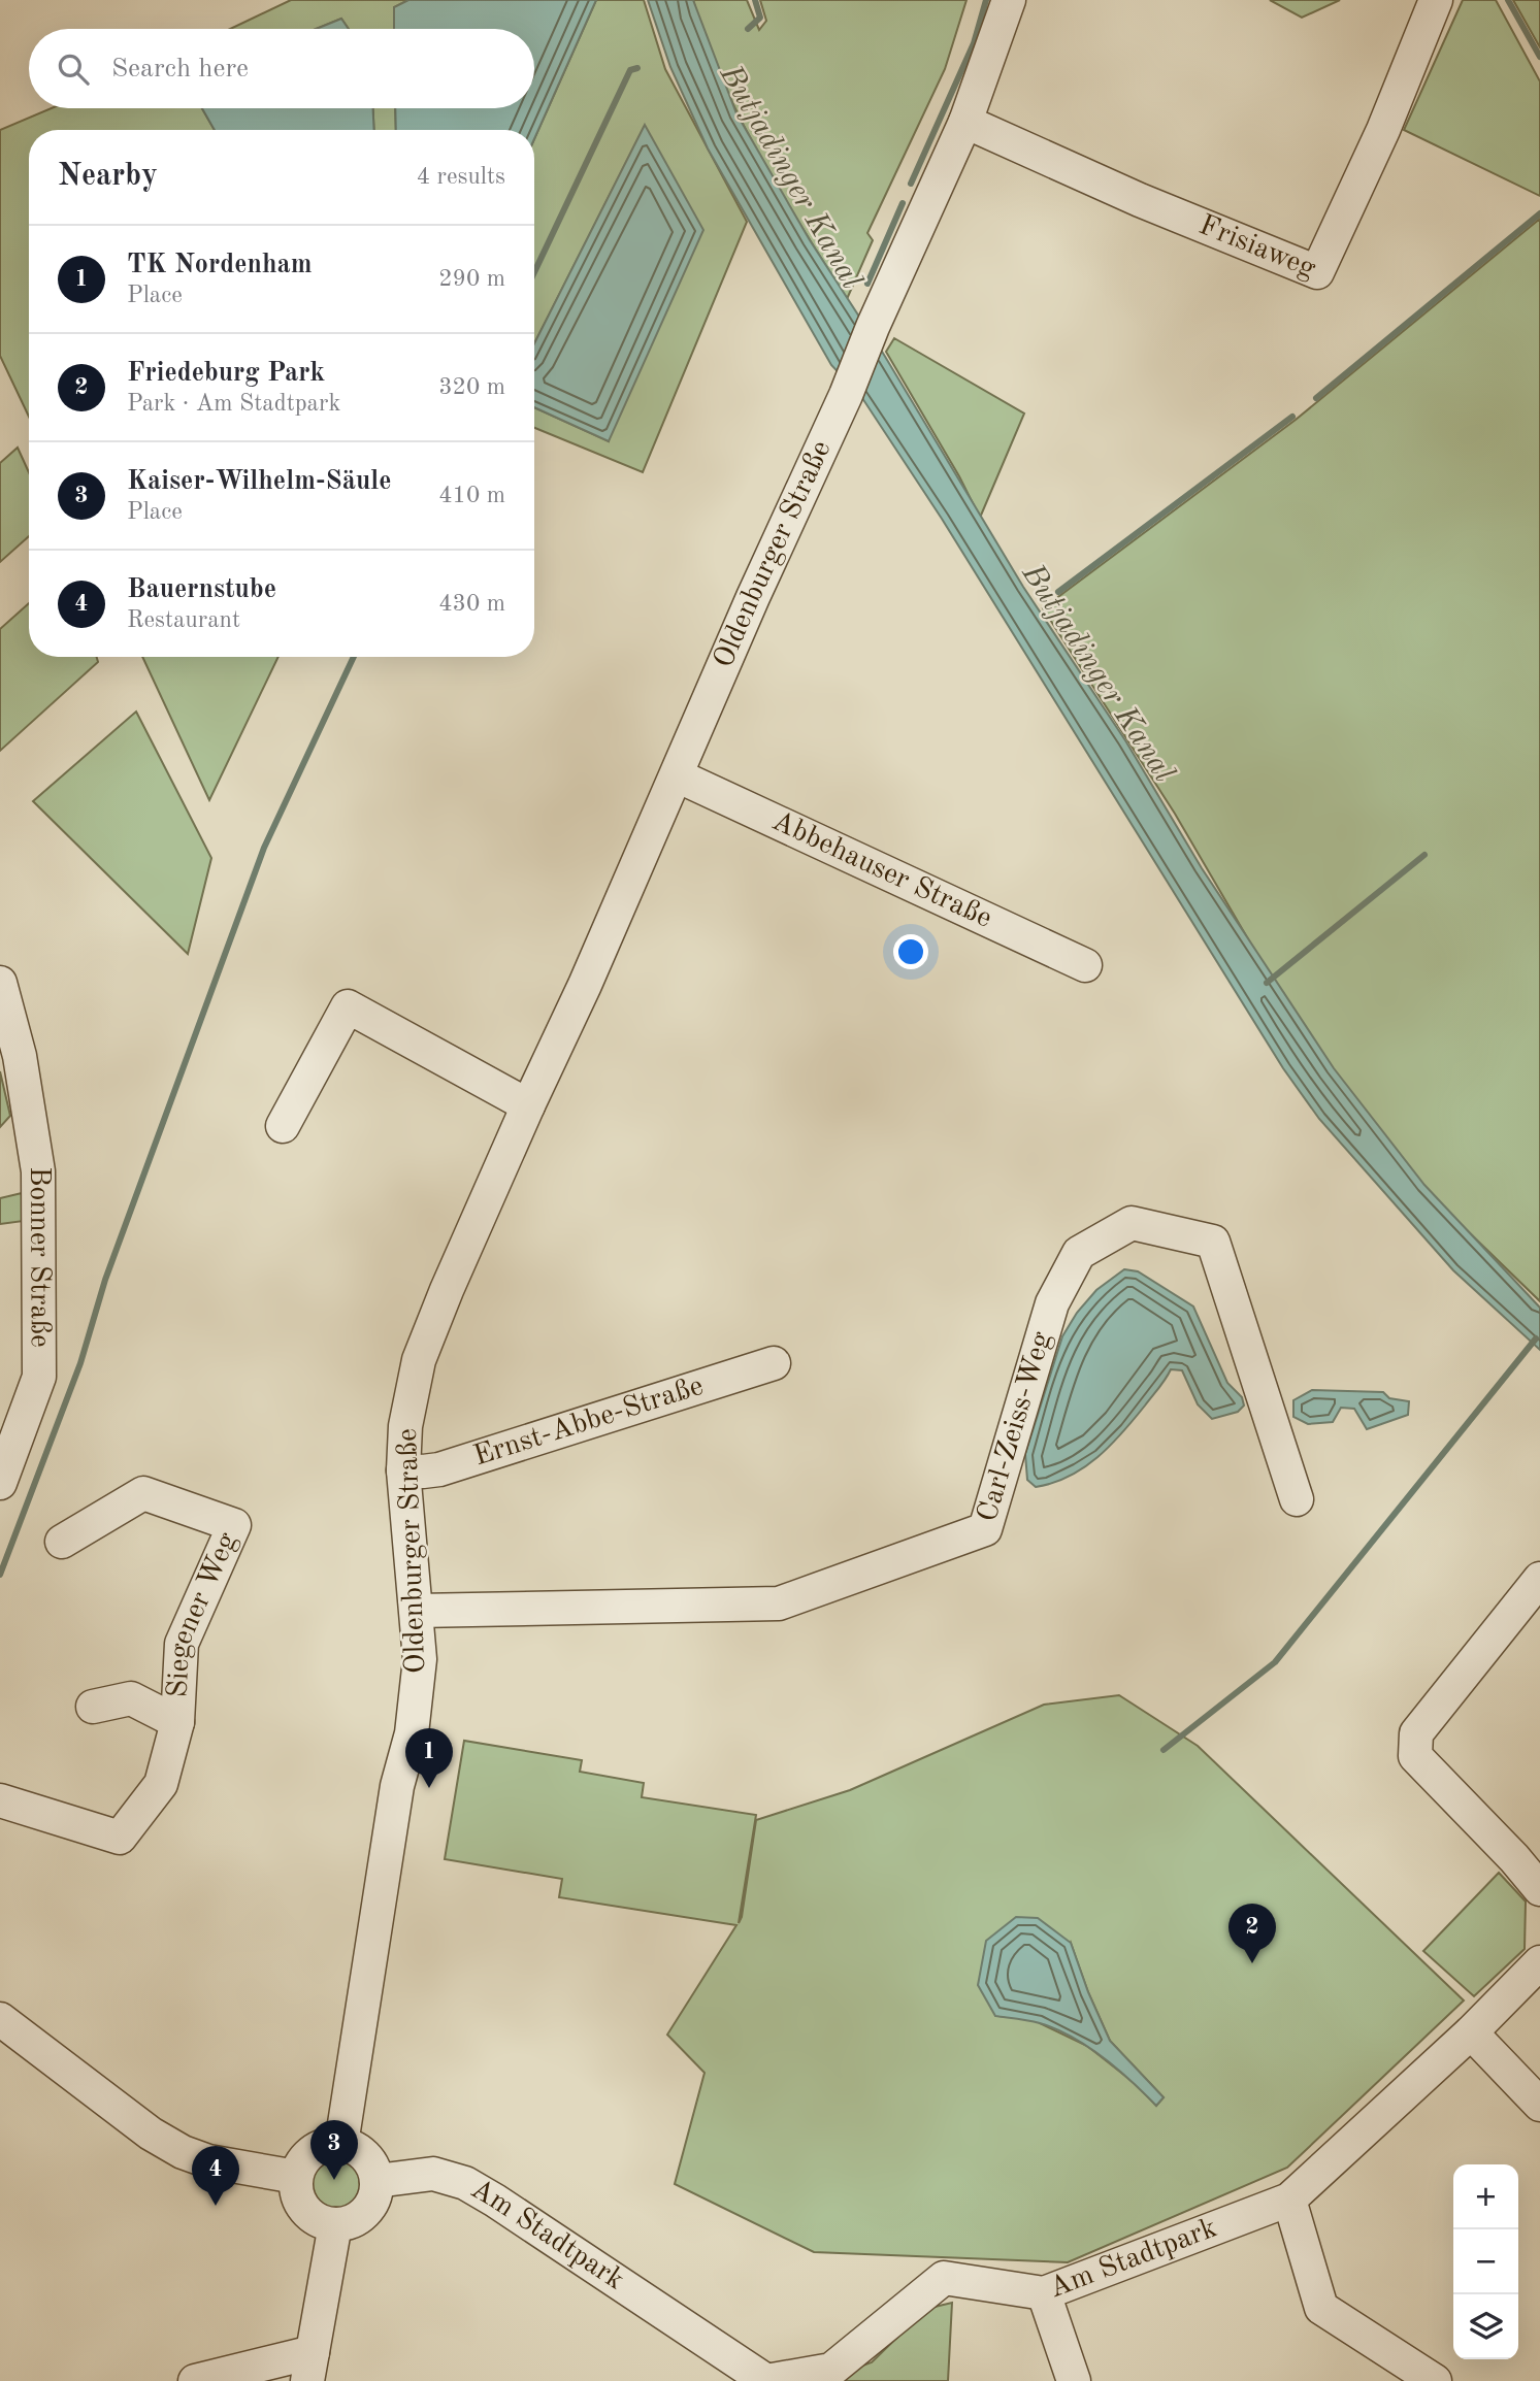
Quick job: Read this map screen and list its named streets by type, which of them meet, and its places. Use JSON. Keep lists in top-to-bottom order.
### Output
{
  "streets": {
    "street": [
      "Frisiaweg",
      "Oldenburger Straße",
      "Abbehauser Straße",
      "Bonner Straße",
      "Ernst-Abbe-Straße",
      "Carl-Zeiss-Weg",
      "Siegener Weg",
      "Am Stadtpark"
    ]
  },
  "crossings": [
    ["Frisiaweg", "Oldenburger Straße"],
    ["Oldenburger Straße", "Abbehauser Straße"],
    ["Oldenburger Straße", "Ernst-Abbe-Straße"],
    ["Oldenburger Straße", "Carl-Zeiss-Weg"],
    ["Oldenburger Straße", "Am Stadtpark"]
  ],
  "water": ["Butjadinger Kanal"],
  "page": {
    "search": "Search here",
    "heading": ["Nearby", "4 results"],
    "list": [
      {
        "mark": "1",
        "name": "TK Nordenham",
        "note": "Place",
        "value": "290 m"
      },
      {
        "mark": "2",
        "name": "Friedeburg Park",
        "note": "Park · Am Stadtpark",
        "value": "320 m"
      },
      {
        "mark": "3",
        "name": "Kaiser-Wilhelm-Säule",
        "note": "Place",
        "value": "410 m"
      },
      {
        "mark": "4",
        "name": "Bauernstube",
        "note": "Restaurant",
        "value": "430 m"
      }
    ],
    "pins": [
      "1",
      "2",
      "3",
      "4"
    ],
    "map_buttons": ["+", "−"]
  }
}
